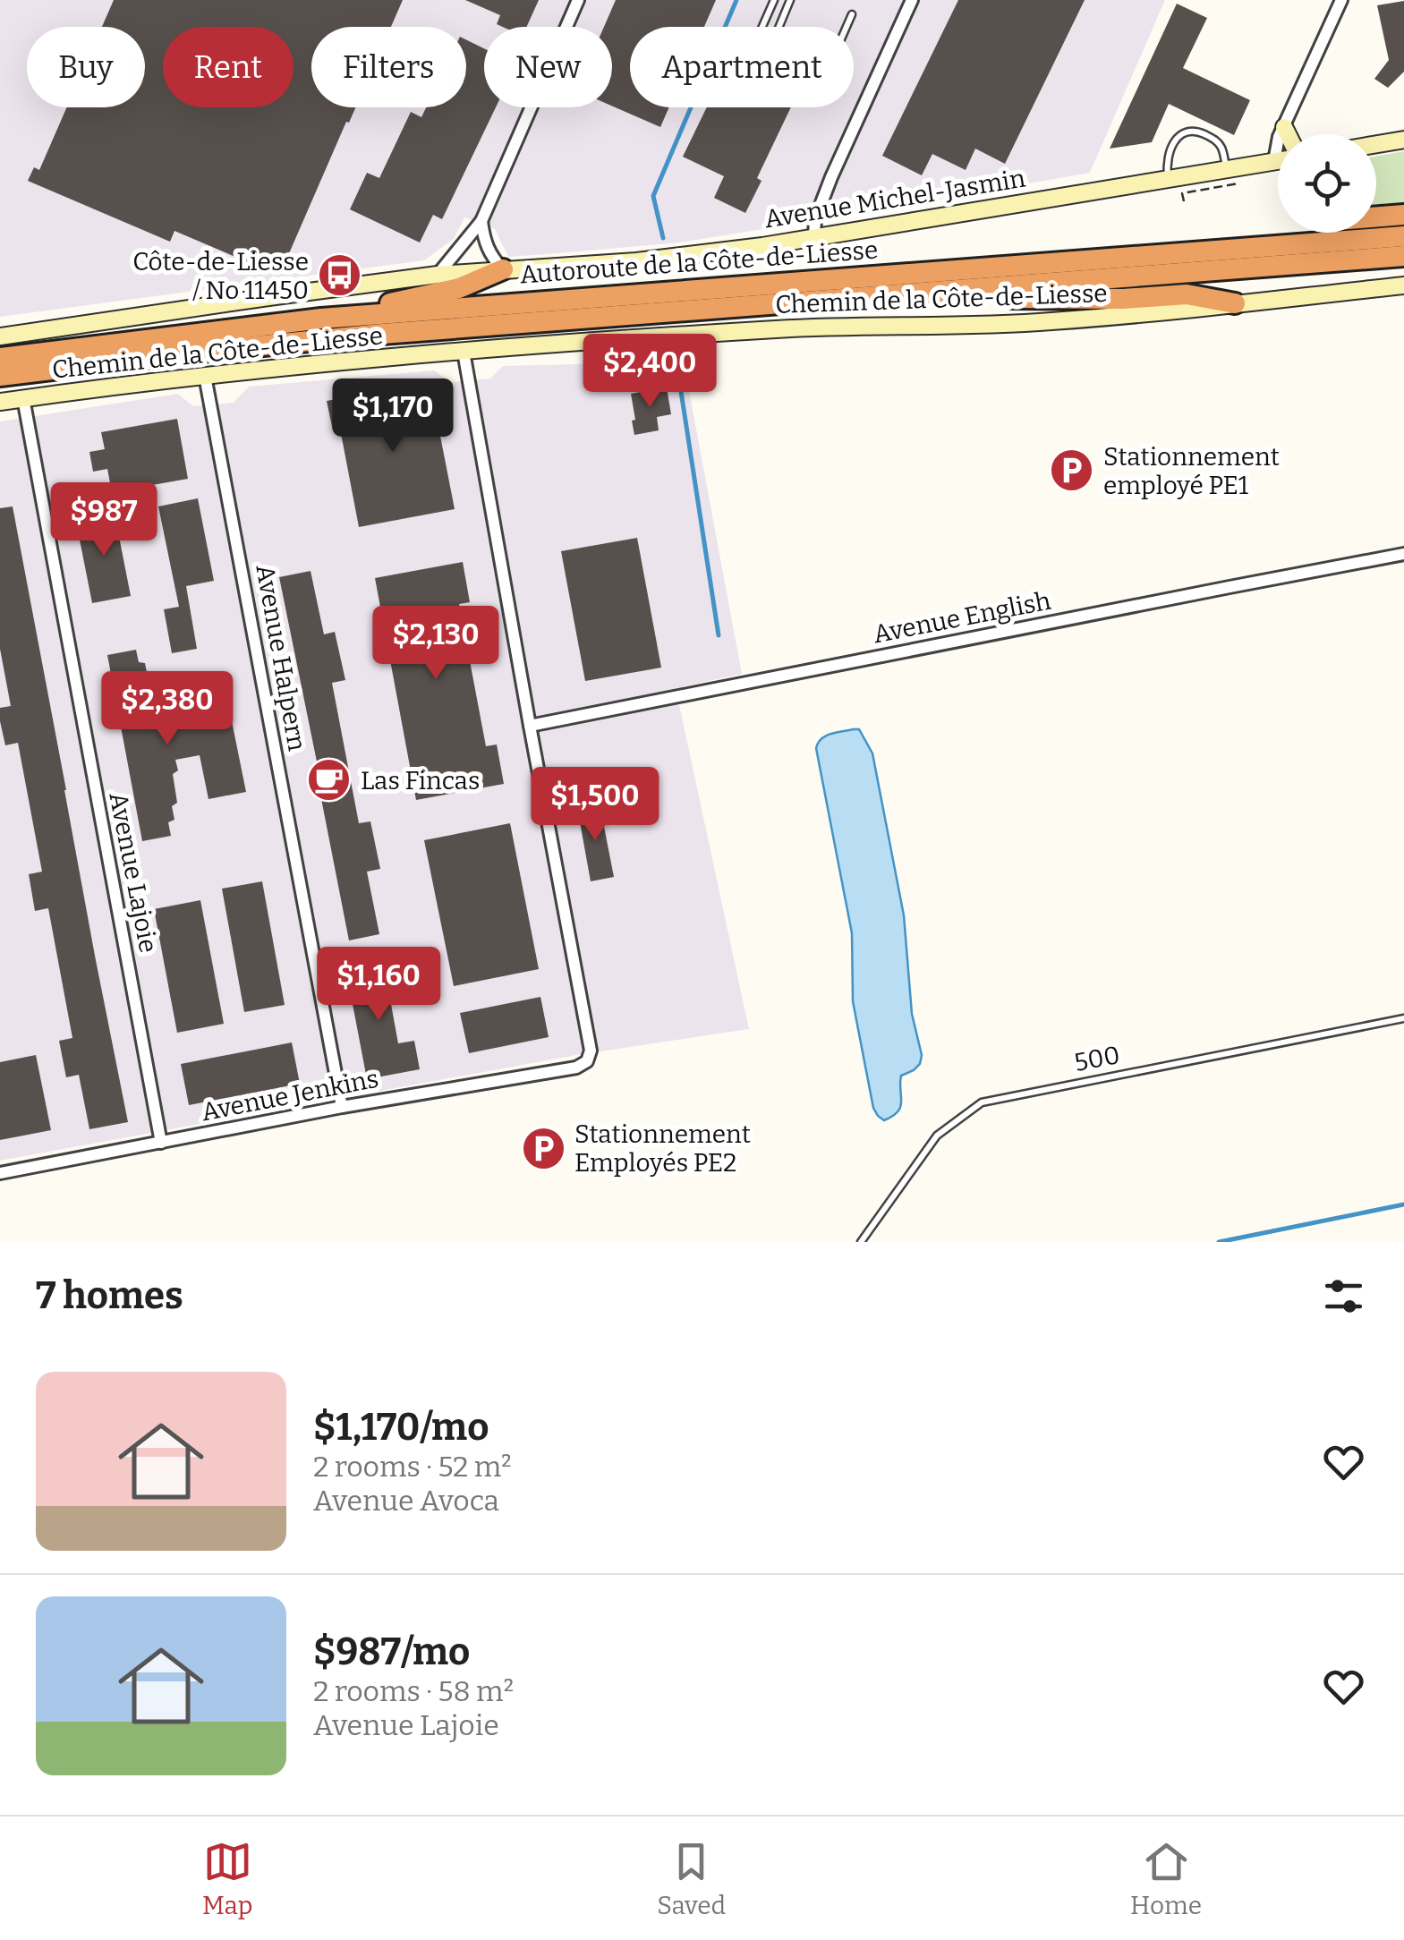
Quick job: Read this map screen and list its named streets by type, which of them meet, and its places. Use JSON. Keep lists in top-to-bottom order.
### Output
{
  "streets": {
    "highway": ["Autoroute de la Côte-de-Liesse"],
    "main road": ["Avenue Michel-Jasmin", "Chemin de la Côte-de-Liesse"],
    "street": [
      "Avenue English",
      "Avenue Halpern",
      "Avenue Lajoie",
      "Avenue Jenkins"
    ],
    "lane": ["500"]
  },
  "crossings": [
    ["Avenue Michel-Jasmin", "Chemin de la Côte-de-Liesse"],
    ["Chemin de la Côte-de-Liesse", "Avenue Halpern"],
    ["Chemin de la Côte-de-Liesse", "Avenue Lajoie"],
    ["Avenue English", "Avenue Jenkins"],
    ["Avenue Halpern", "Avenue Jenkins"],
    ["Avenue Lajoie", "Avenue Jenkins"]
  ],
  "places": {
    "bus stop": ["Côte-de-Liesse / No 11450"],
    "parking": ["Stationnement employé PE1", "Stationnement Employés PE2"],
    "cafe": ["Las Fincas"]
  },
  "page": {
    "chip": [
      "Buy",
      "Rent",
      "Filters",
      "New",
      "Apartment"
    ],
    "price": [
      "$2,400",
      "$1,170",
      "$987",
      "$2,130",
      "$2,380",
      "$1,500",
      "$1,160"
    ],
    "heading": "7 homes",
    "list": [
      {
        "name": "$1,170/mo",
        "note": "2 rooms · 52 m² · Avenue Avoca"
      },
      {
        "name": "$987/mo",
        "note": "2 rooms · 58 m² · Avenue Lajoie"
      }
    ],
    "tabs": ["Map", "Saved", "Home"]
  }
}
